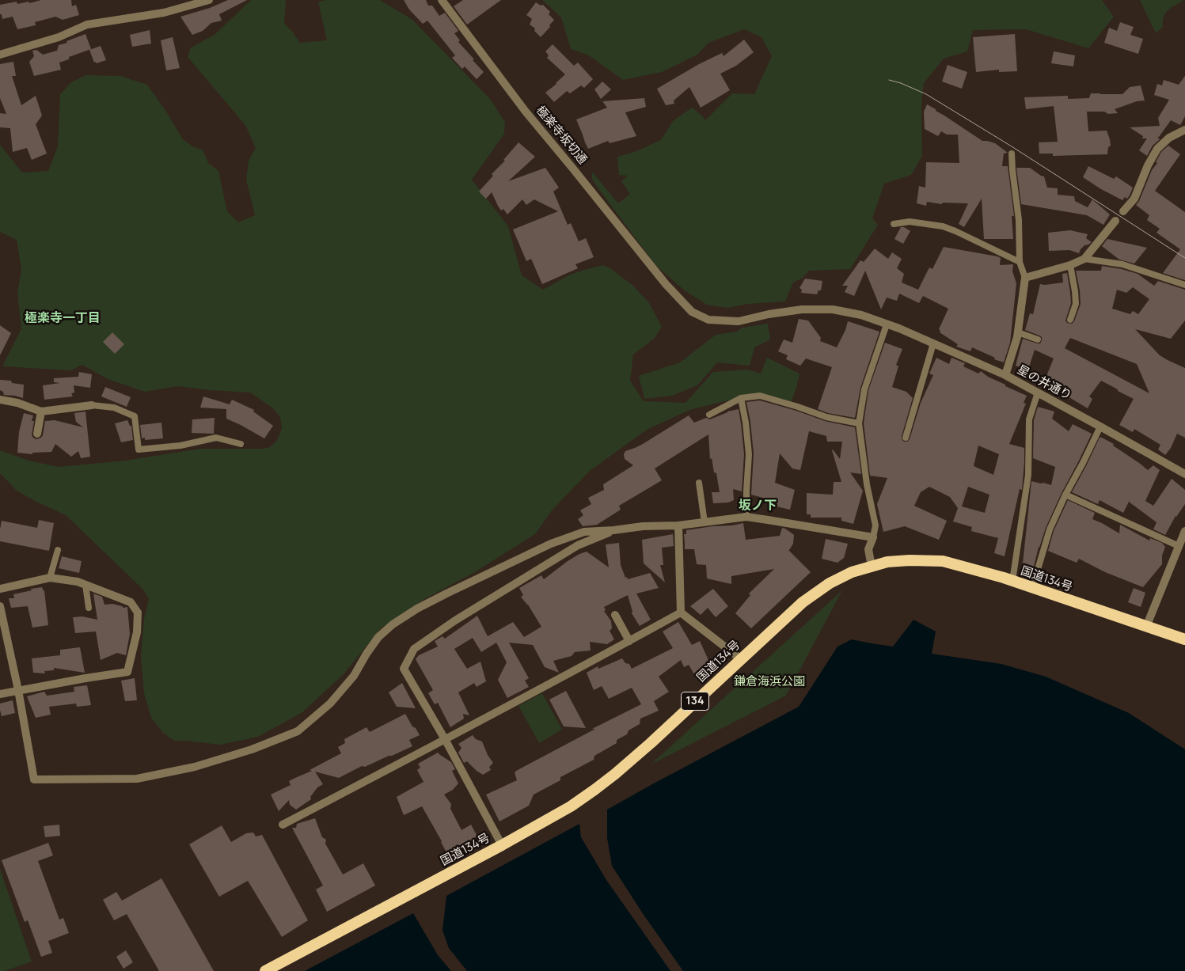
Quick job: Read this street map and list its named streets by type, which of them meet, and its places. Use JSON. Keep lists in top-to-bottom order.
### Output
{
  "streets": {
    "highway": ["国道134号", "134"],
    "street": ["極楽寺坂切通", "星の井通り"]
  },
  "crossings": [
    ["極楽寺坂切通", "星の井通り"]
  ],
  "districts": ["極楽寺一丁目", "坂ノ下"],
  "parks": ["鎌倉海浜公園"]
}
